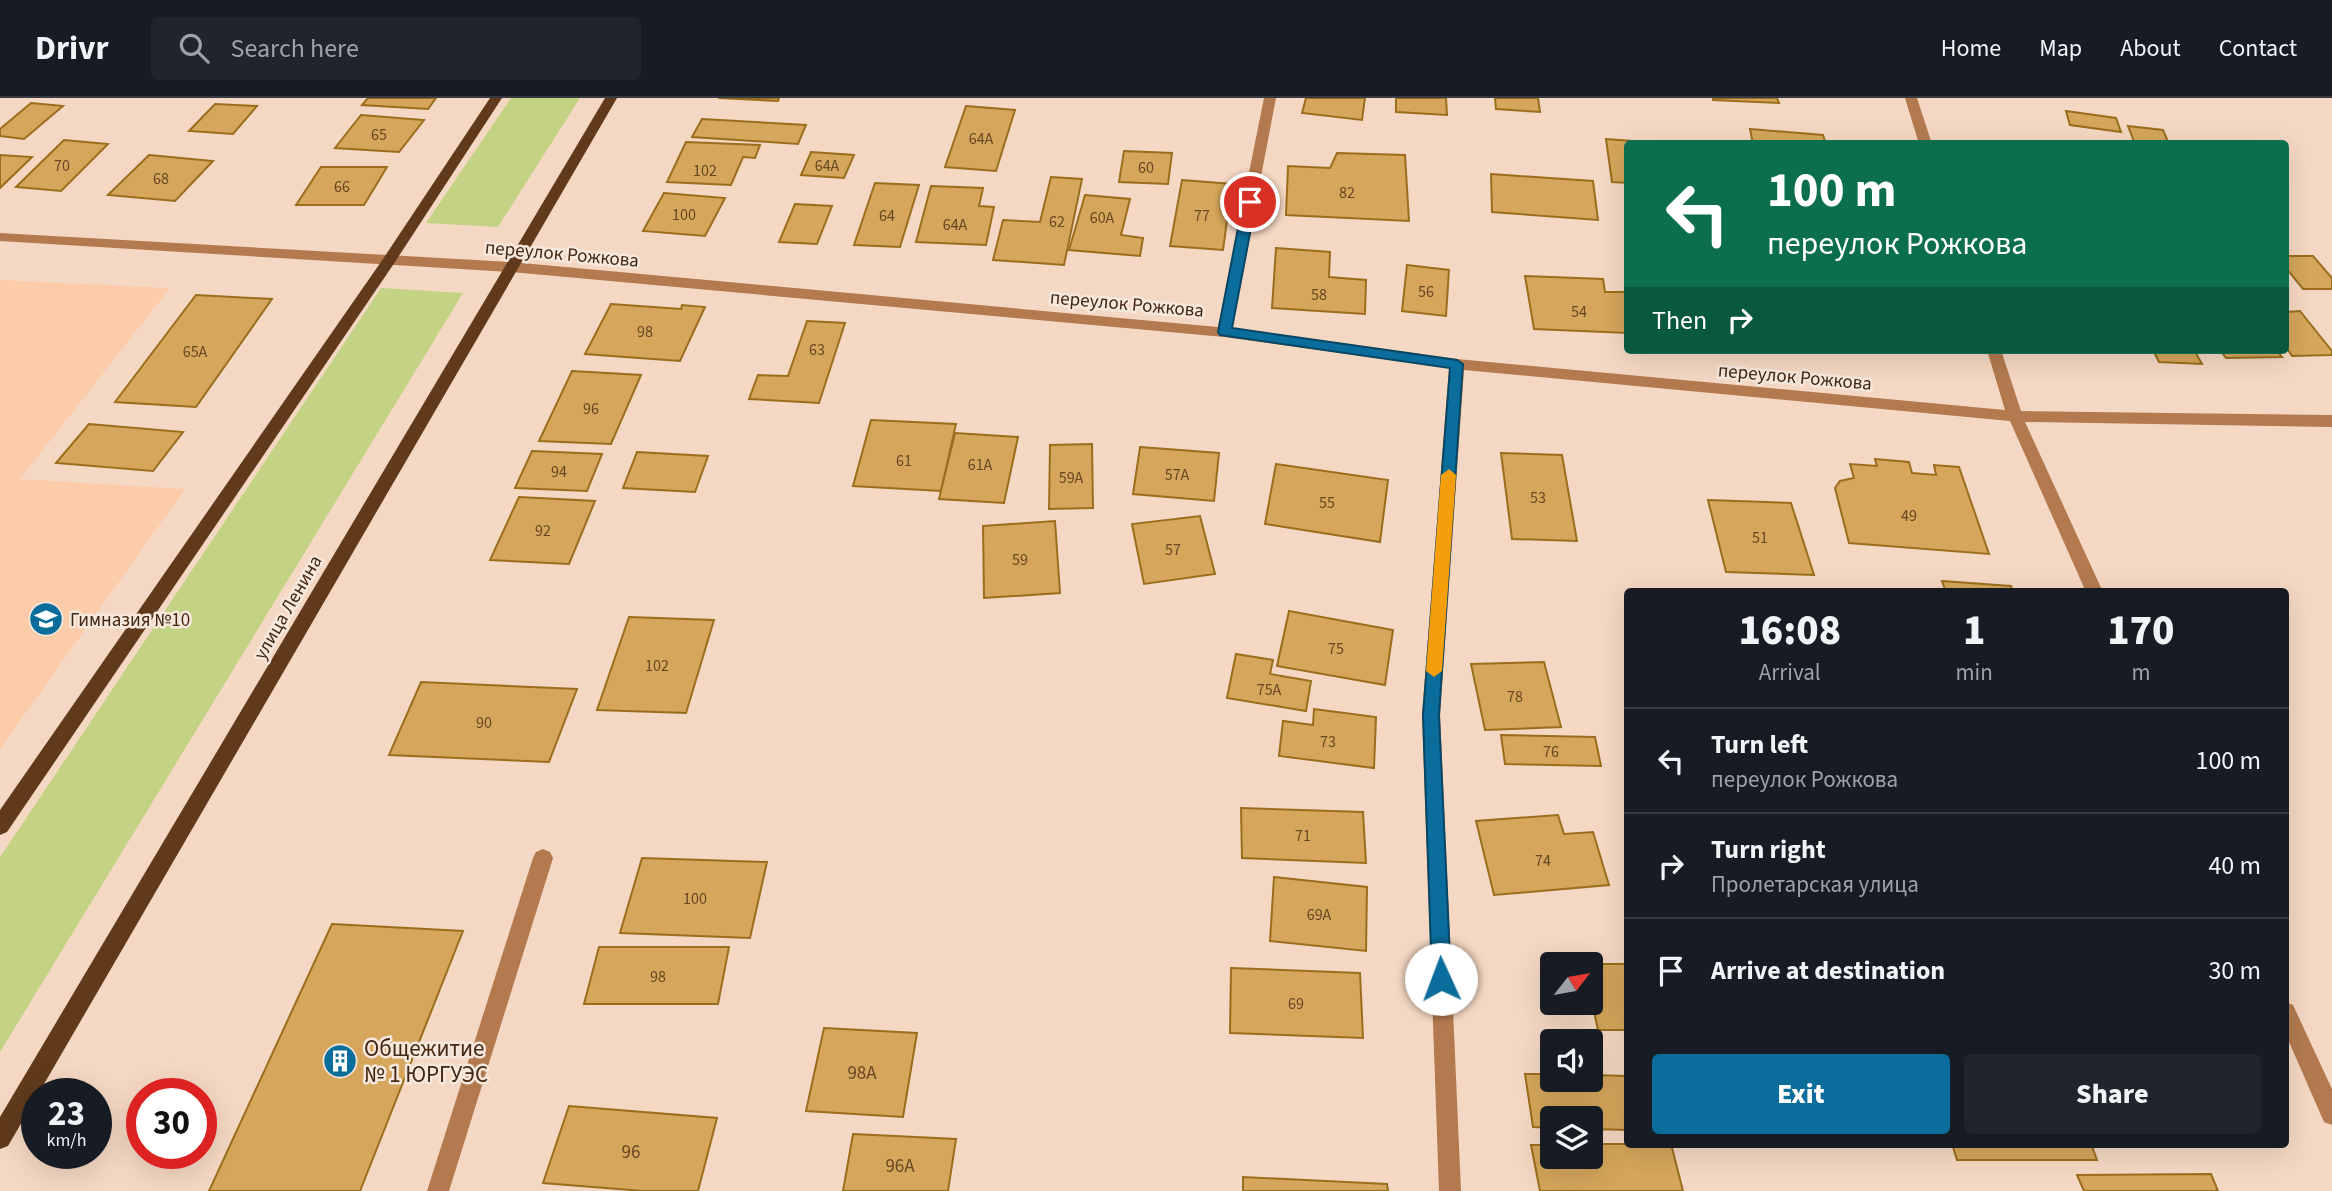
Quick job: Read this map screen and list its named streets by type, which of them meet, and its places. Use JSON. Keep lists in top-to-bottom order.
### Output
{
  "streets": {
    "main road": ["улица Ленина"],
    "street": ["переулок Рожкова"]
  },
  "crossings": [
    ["переулок Рожкова", "улица Ленина"]
  ],
  "places": {
    "school or university": ["Гимназия №10"],
    "building": ["Общежитие № 1 ЮРГУЭС"]
  },
  "house_numbers": [
    "65",
    "64А",
    "70",
    "64А",
    "60",
    "102",
    "68",
    "66",
    "82",
    "100",
    "64",
    "77",
    "60А",
    "62",
    "64А",
    "56",
    "58",
    "54",
    "98",
    "63",
    "65А",
    "96",
    "61",
    "61А",
    "94",
    "57А",
    "59А",
    "53",
    "55",
    "49",
    "92",
    "51",
    "57",
    "59",
    "75",
    "102",
    "75А",
    "78",
    "90",
    "73",
    "76",
    "71",
    "74",
    "100",
    "69А",
    "98",
    "69",
    "98А",
    "96",
    "96А"
  ],
  "north": "top right",
  "page": {
    "header": "Drivr",
    "search": "Search here",
    "nav": [
      "Home",
      "Map",
      "About",
      "Contact"
    ],
    "turn": ["100 m", "переулок Рожкова"],
    "then": "Then",
    "eta": [
      "16:08",
      "Arrival",
      "1",
      "min",
      "170",
      "m"
    ],
    "list": [
      {
        "name": "Turn left",
        "note": "переулок Рожкова",
        "value": "100 m"
      },
      {
        "name": "Turn right",
        "note": "Пролетарская улица",
        "value": "40 m"
      },
      {
        "name": "Arrive at destination",
        "value": "30 m"
      }
    ],
    "buttons": ["Exit", "Share"],
    "speed": "23 km/h",
    "limit": "30"
  }
}
